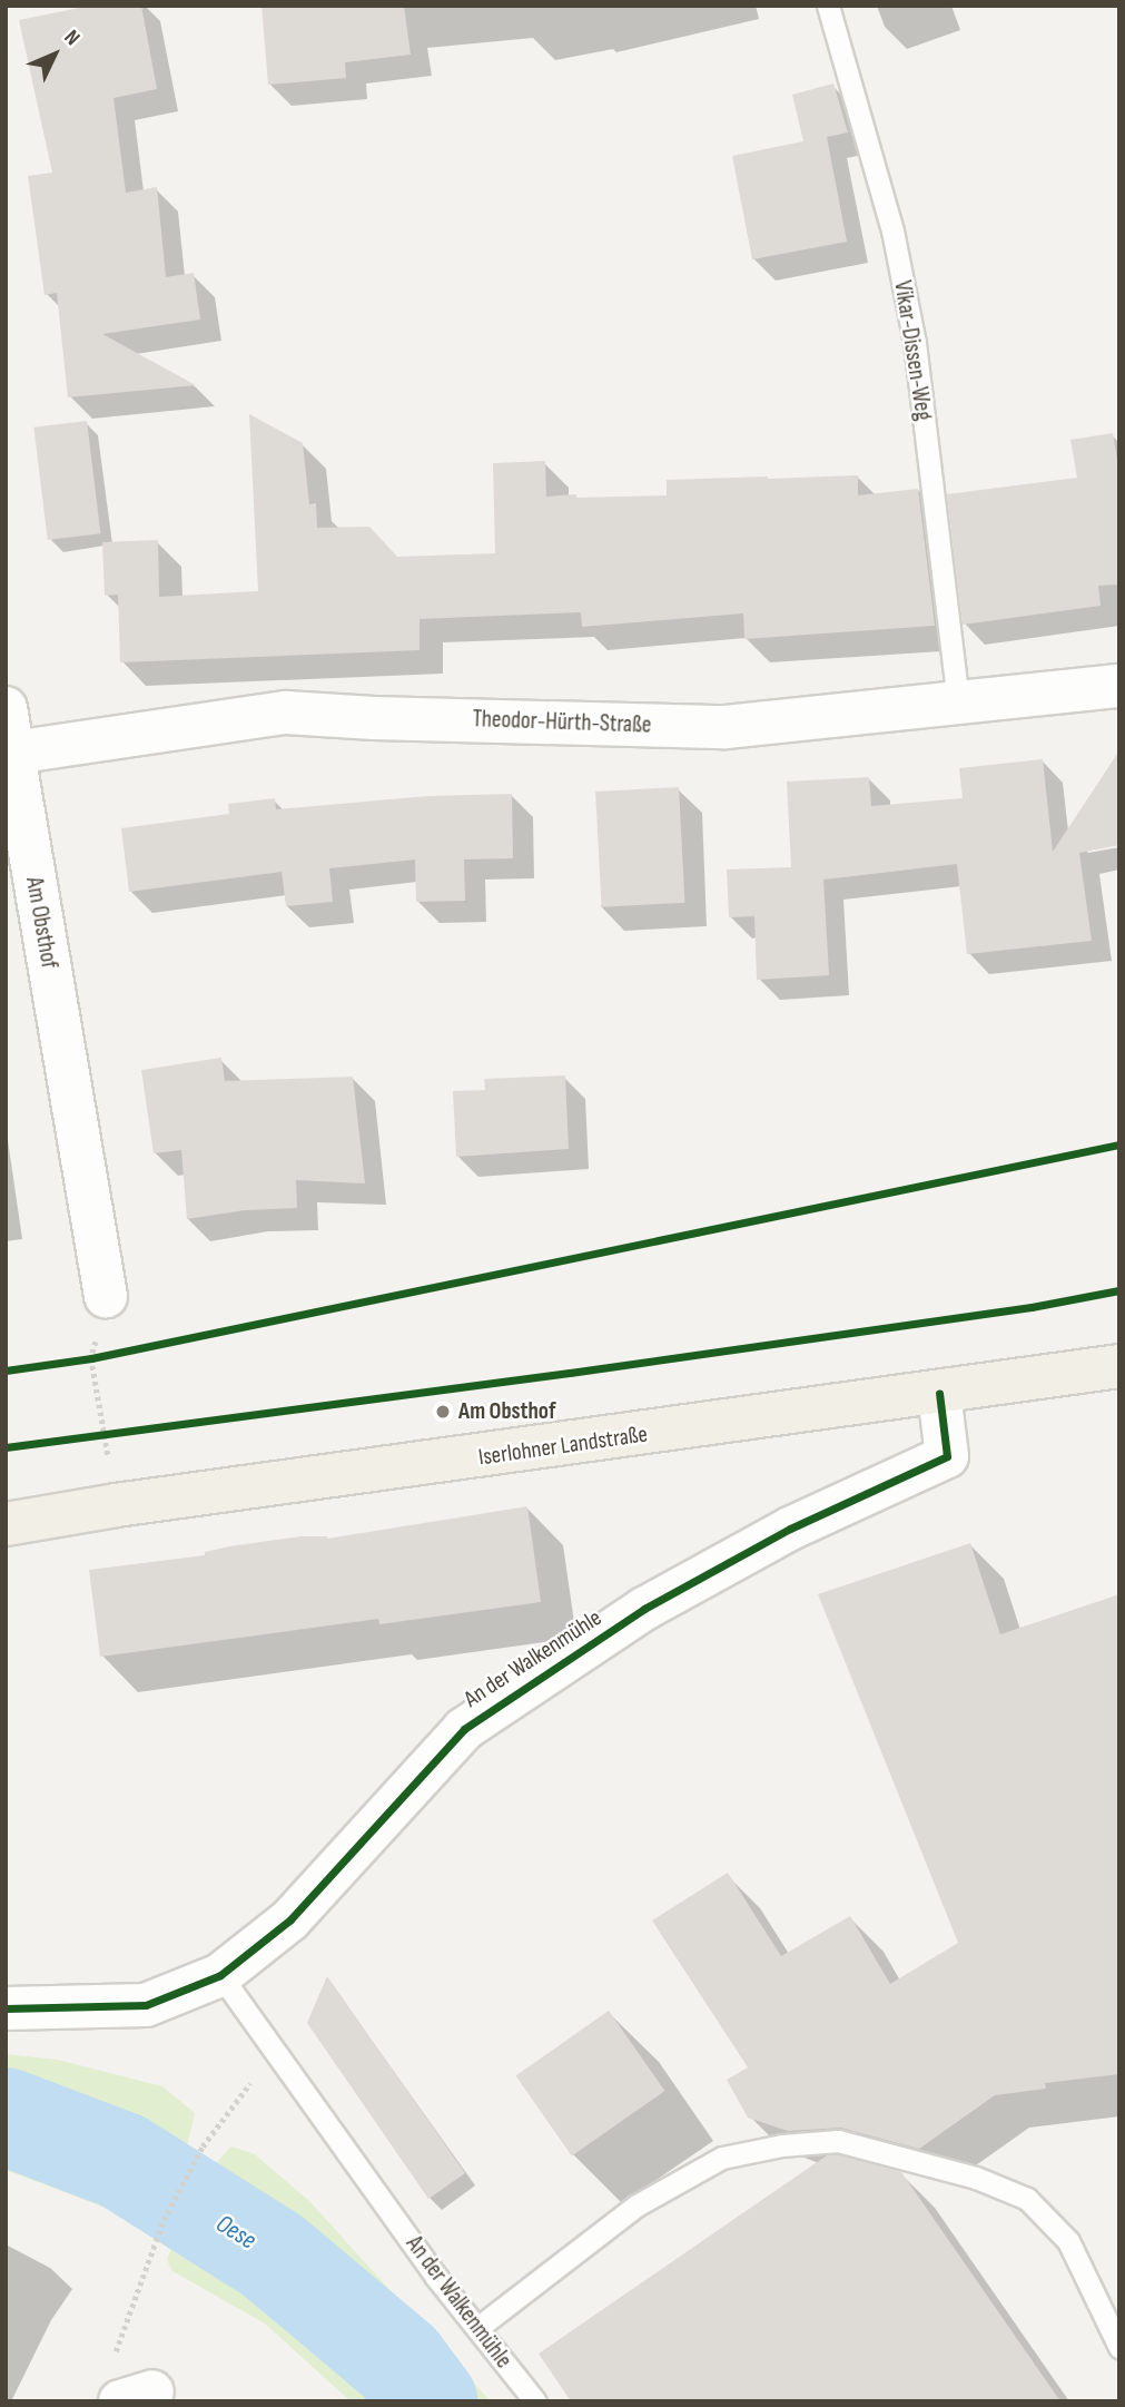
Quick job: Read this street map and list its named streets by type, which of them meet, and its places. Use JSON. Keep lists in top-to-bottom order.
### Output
{
  "streets": {
    "main road": ["Iserlohner Landstraße"],
    "street": ["Theodor-Hürth-Straße", "Am Obsthof", "An der Walkenmühle"],
    "lane": ["Vikar-Dissen-Weg"]
  },
  "crossings": [
    ["Vikar-Dissen-Weg", "Theodor-Hürth-Straße"],
    ["Theodor-Hürth-Straße", "Am Obsthof"],
    ["Iserlohner Landstraße", "An der Walkenmühle"]
  ],
  "water": ["Oese"],
  "places": ["Am Obsthof"],
  "north": "top right"
}
